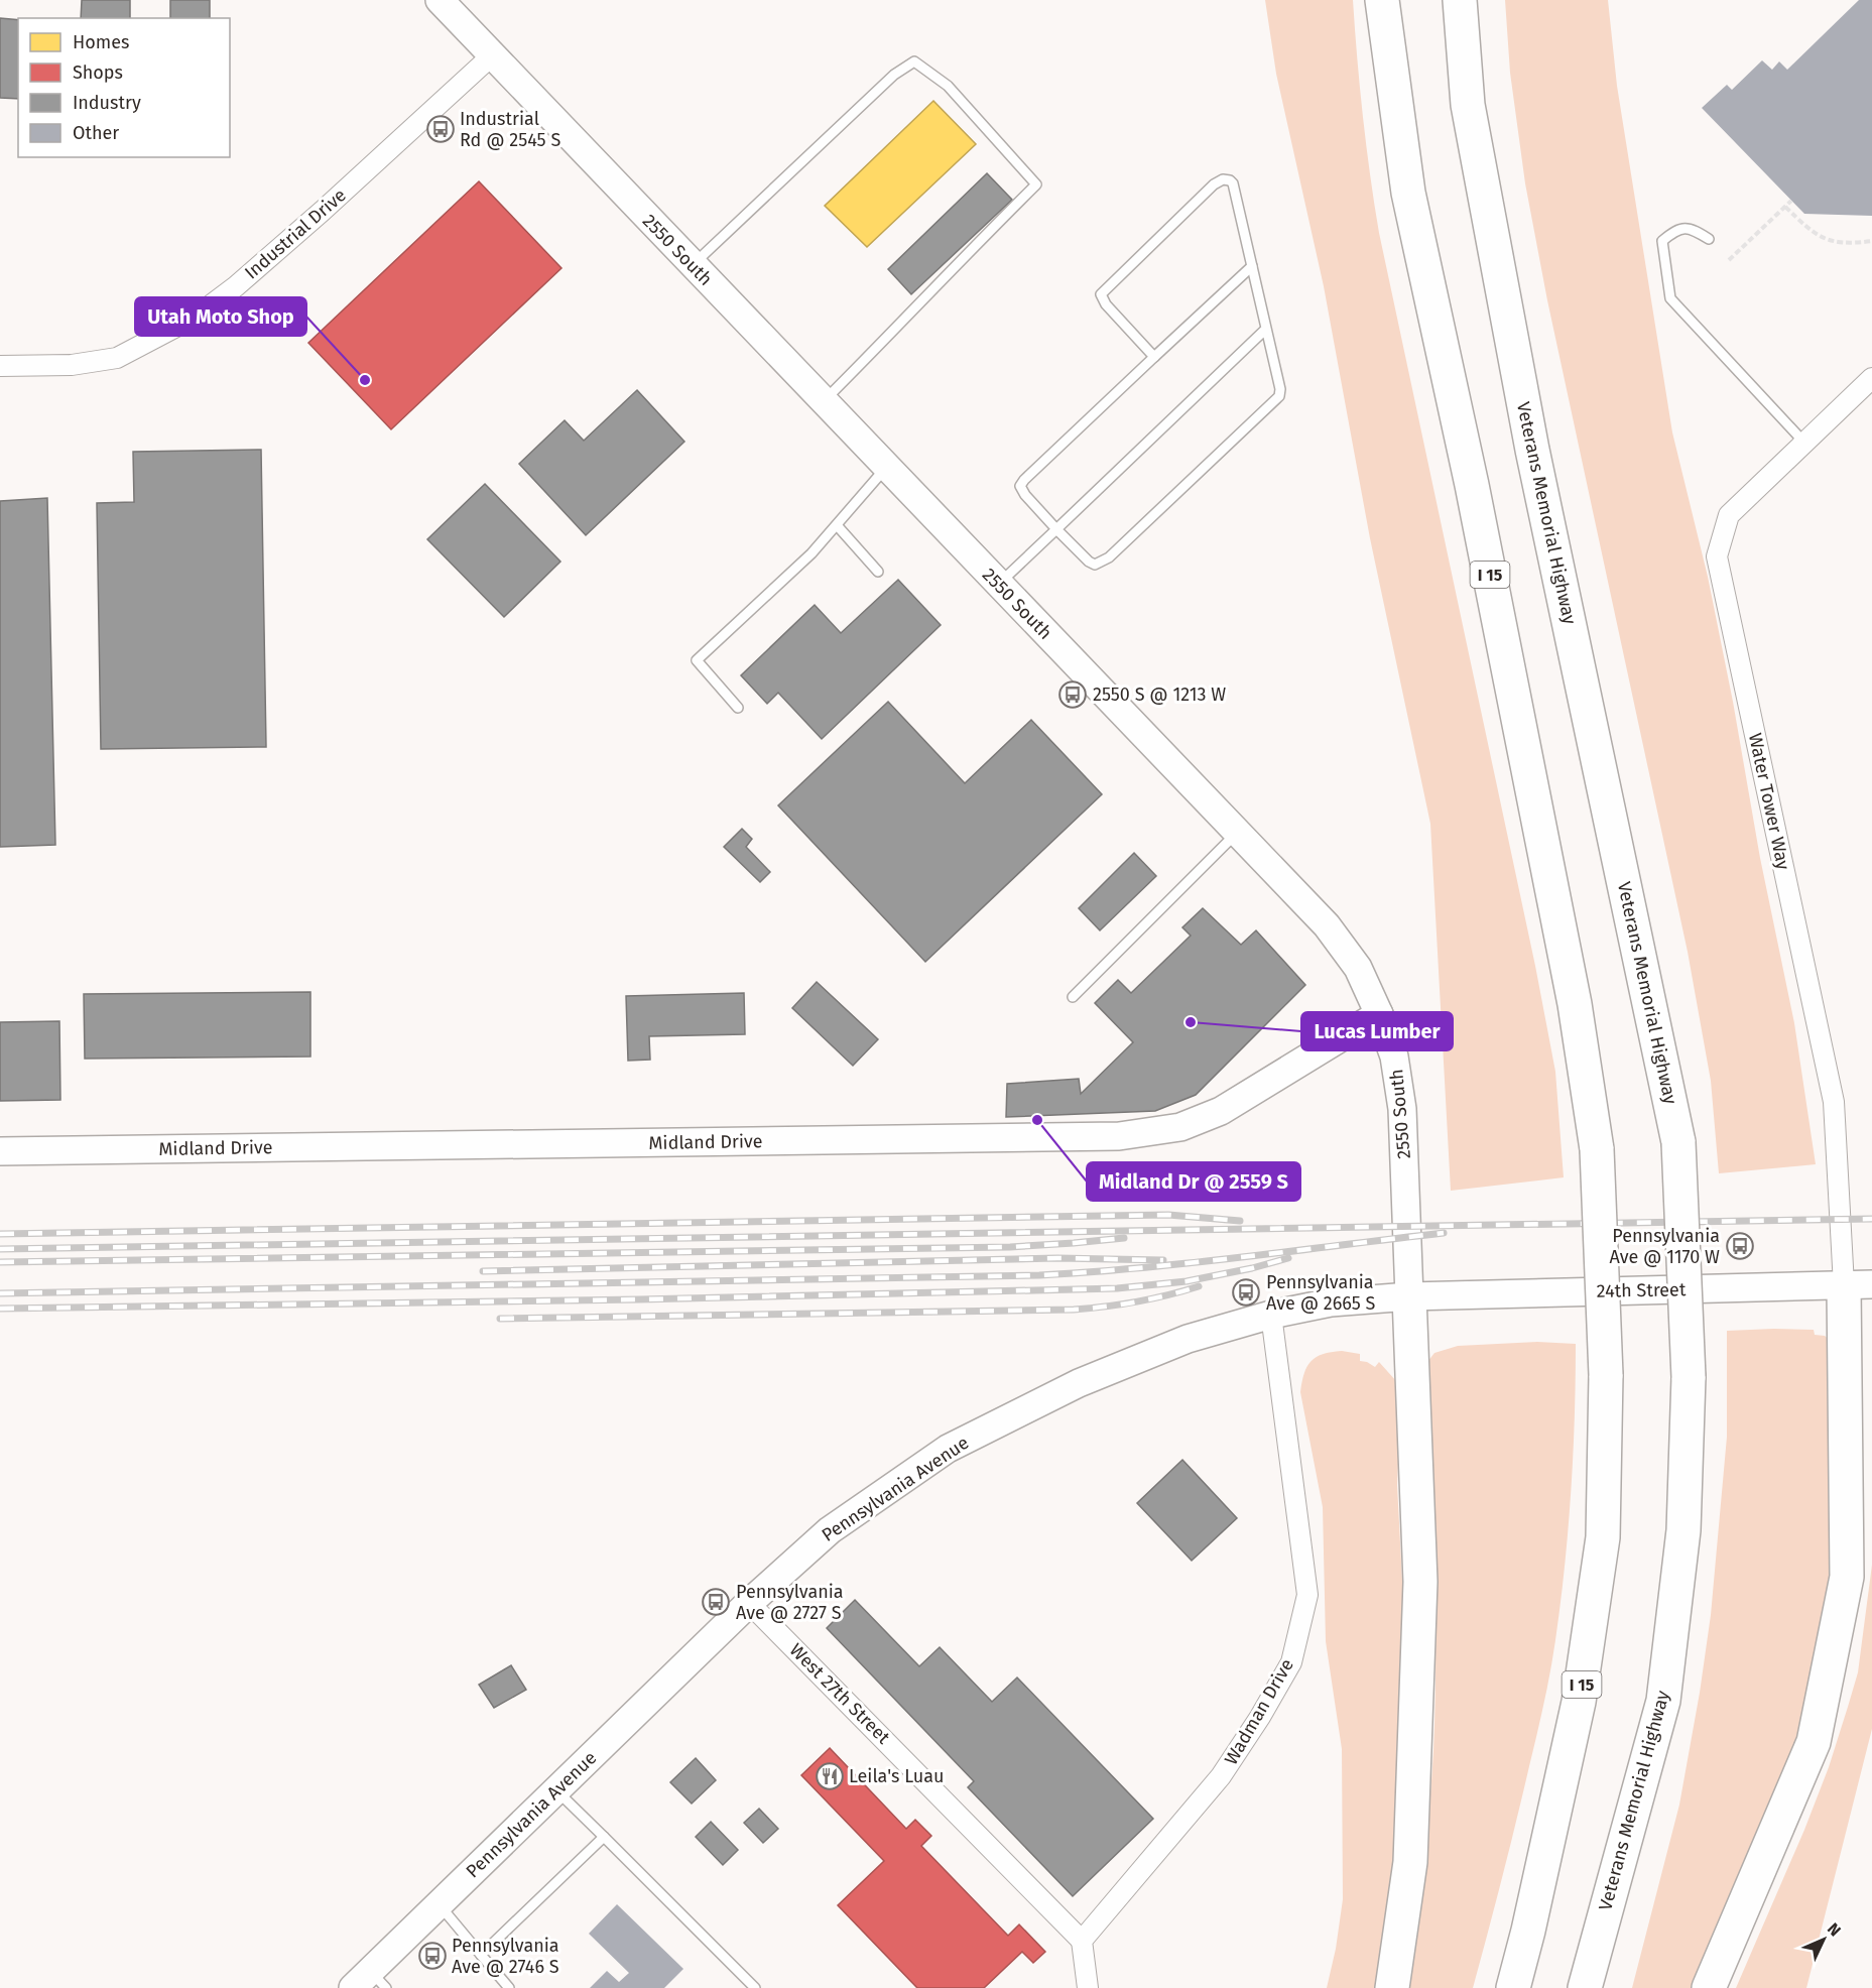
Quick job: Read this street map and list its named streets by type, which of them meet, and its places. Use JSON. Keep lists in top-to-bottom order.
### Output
{
  "streets": {
    "highway": ["Veterans Memorial Highway", "I 15"],
    "street": [
      "Industrial Drive",
      "2550 South",
      "Water Tower Way",
      "Midland Drive",
      "24th Street",
      "Pennsylvania Avenue",
      "West 27th Street",
      "Wadman Drive"
    ]
  },
  "crossings": [
    ["Industrial Drive", "2550 South"],
    ["2550 South", "Midland Drive"],
    ["2550 South", "24th Street"],
    ["2550 South", "Pennsylvania Avenue"],
    ["Water Tower Way", "24th Street"],
    ["24th Street", "Pennsylvania Avenue"],
    ["Pennsylvania Avenue", "West 27th Street"],
    ["Pennsylvania Avenue", "Wadman Drive"],
    ["West 27th Street", "Wadman Drive"]
  ],
  "places": {
    "bus stop": [
      "Industrial Rd @ 2545 S",
      "2550 S @ 1213 W",
      "Pennsylvania Ave @ 1170 W",
      "Pennsylvania Ave @ 2665 S",
      "Pennsylvania Ave @ 2727 S",
      "Pennsylvania Ave @ 2746 S"
    ],
    "other": ["Utah Moto Shop", "Lucas Lumber", "Midland Dr @ 2559 S"],
    "restaurant": ["Leila's Luau"]
  },
  "legend": [
    "Homes",
    "Shops",
    "Industry",
    "Other"
  ],
  "north": "top right"
}
